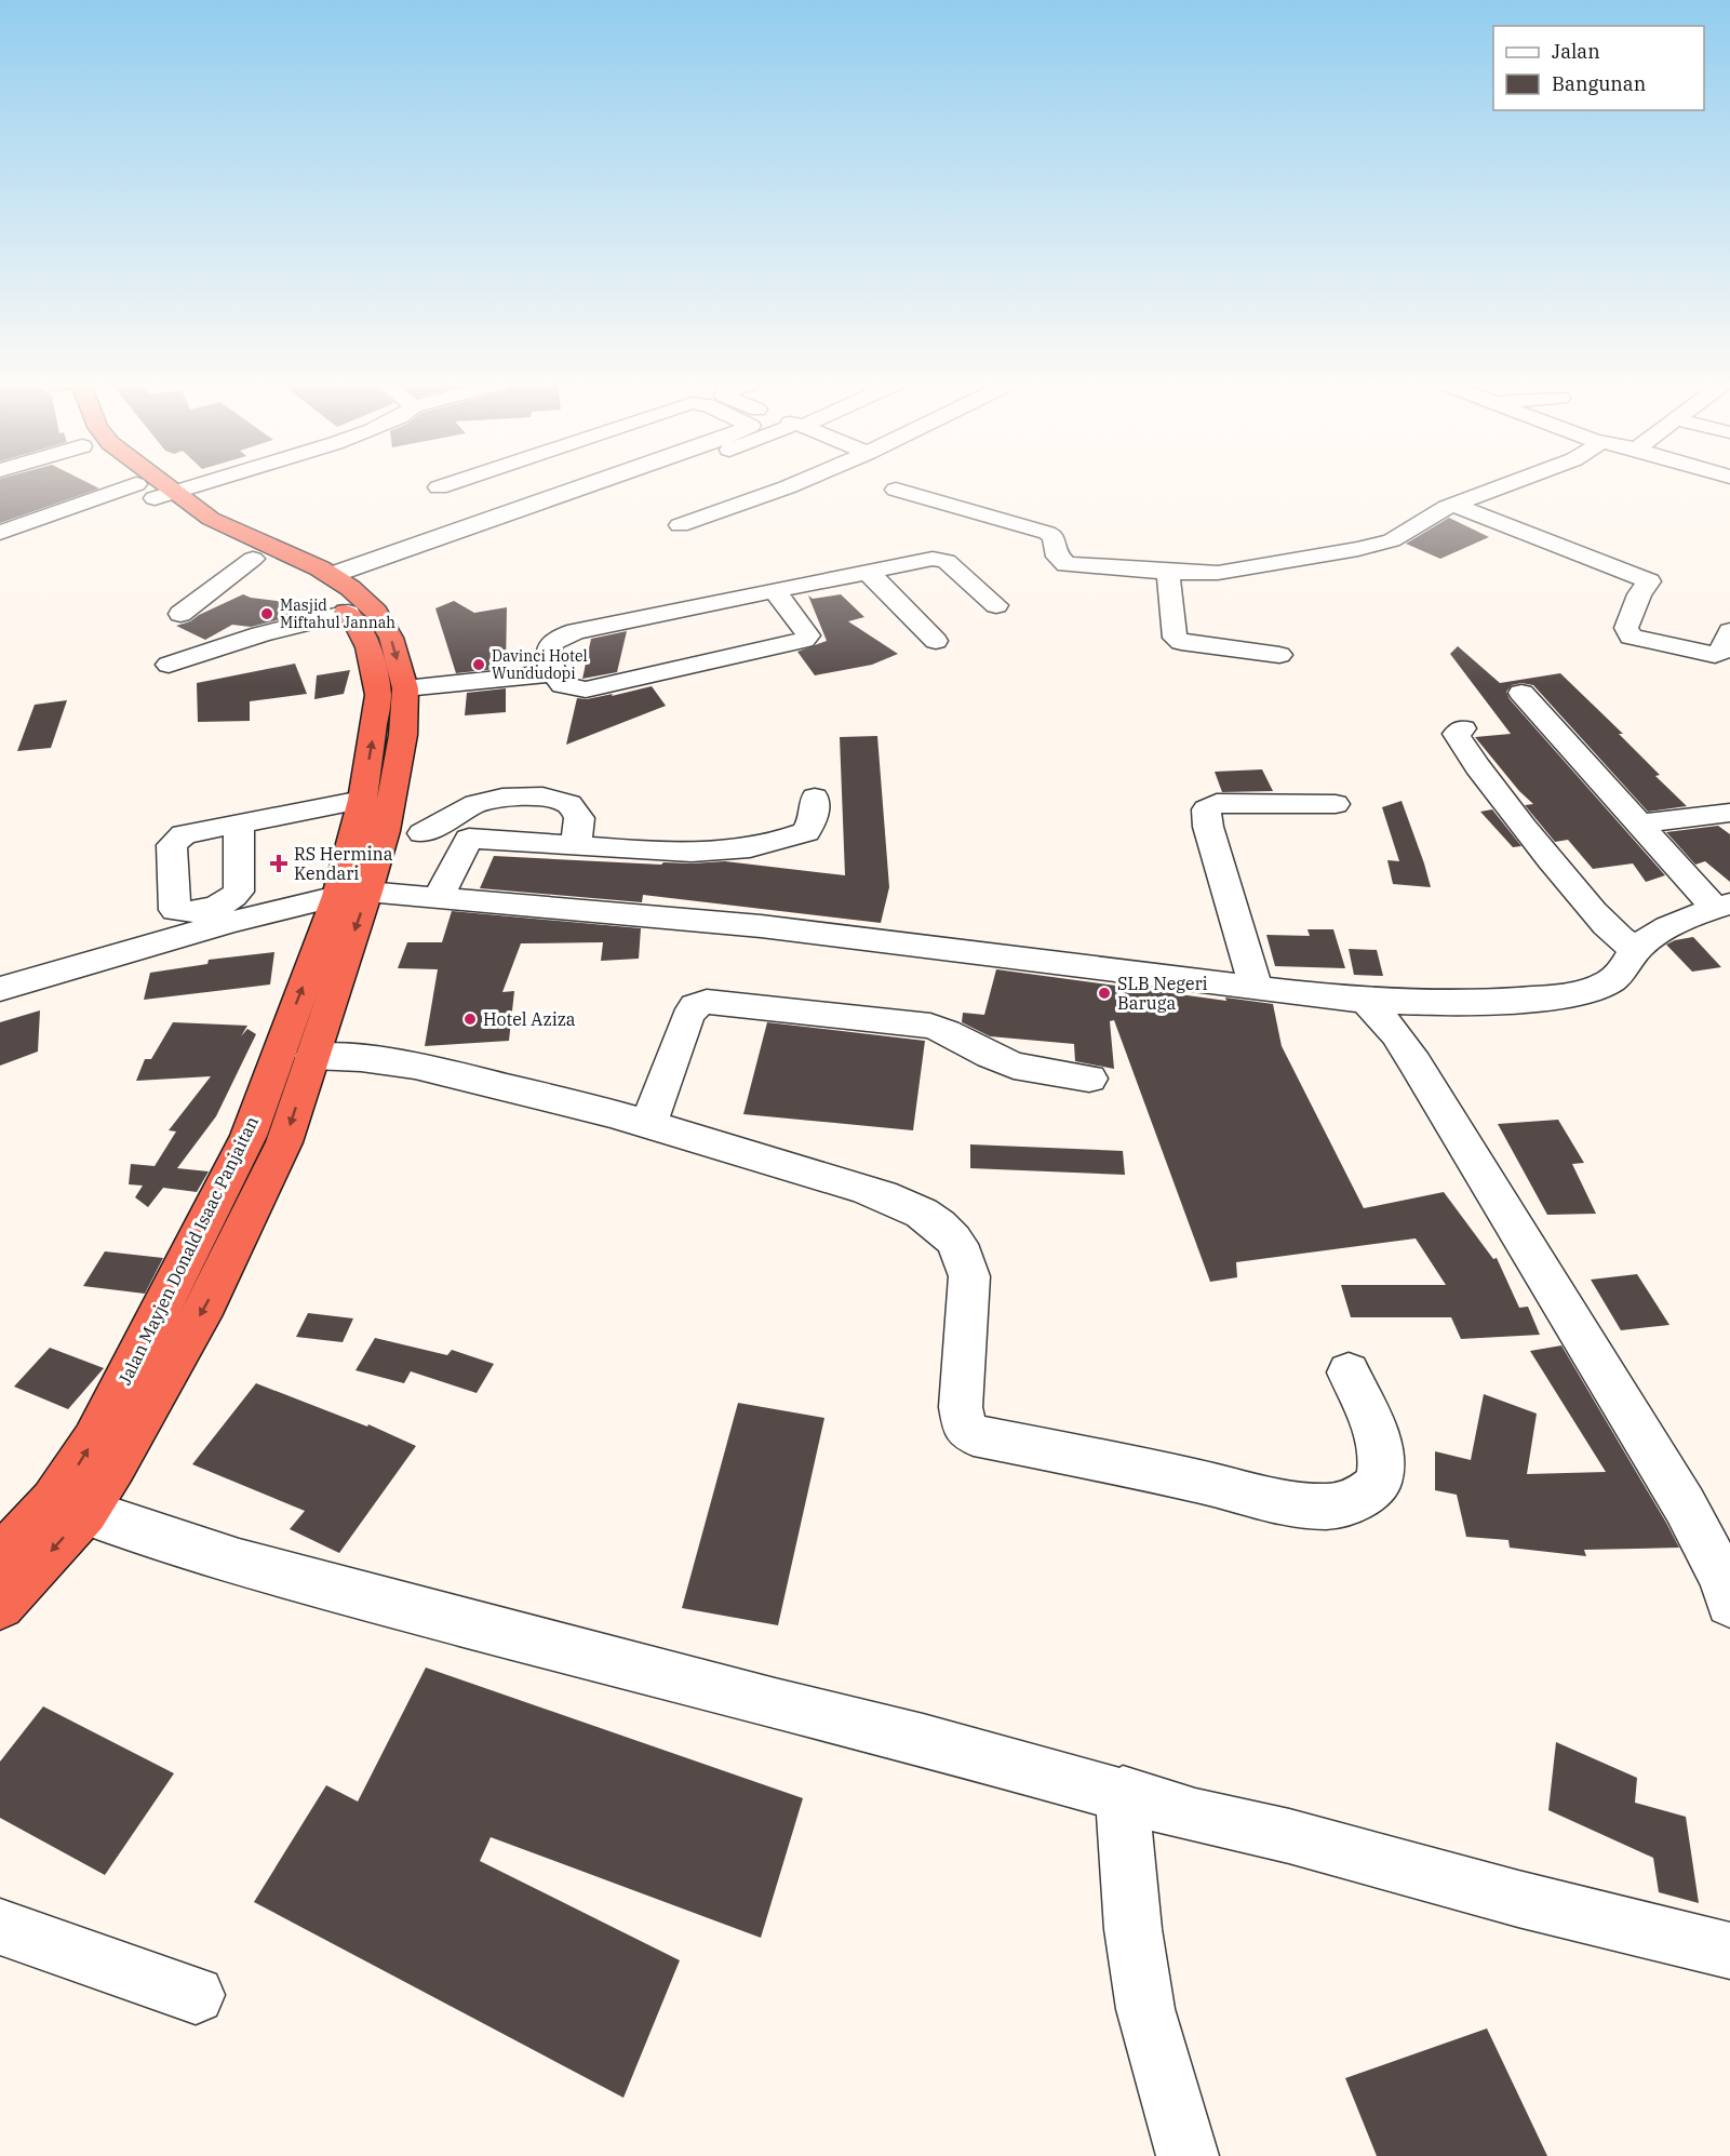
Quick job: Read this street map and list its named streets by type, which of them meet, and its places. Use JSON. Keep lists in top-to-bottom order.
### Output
{
  "streets": {
    "highway": ["Jalan Mayjen Donald Isaac Panjaitan"]
  },
  "places": {
    "other": [
      "Masjid Miftahul Jannah",
      "Davinci Hotel Wundudopi",
      "SLB Negeri Baruga",
      "Hotel Aziza"
    ],
    "health": ["RS Hermina Kendari"]
  },
  "legend": ["Jalan", "Bangunan"]
}
